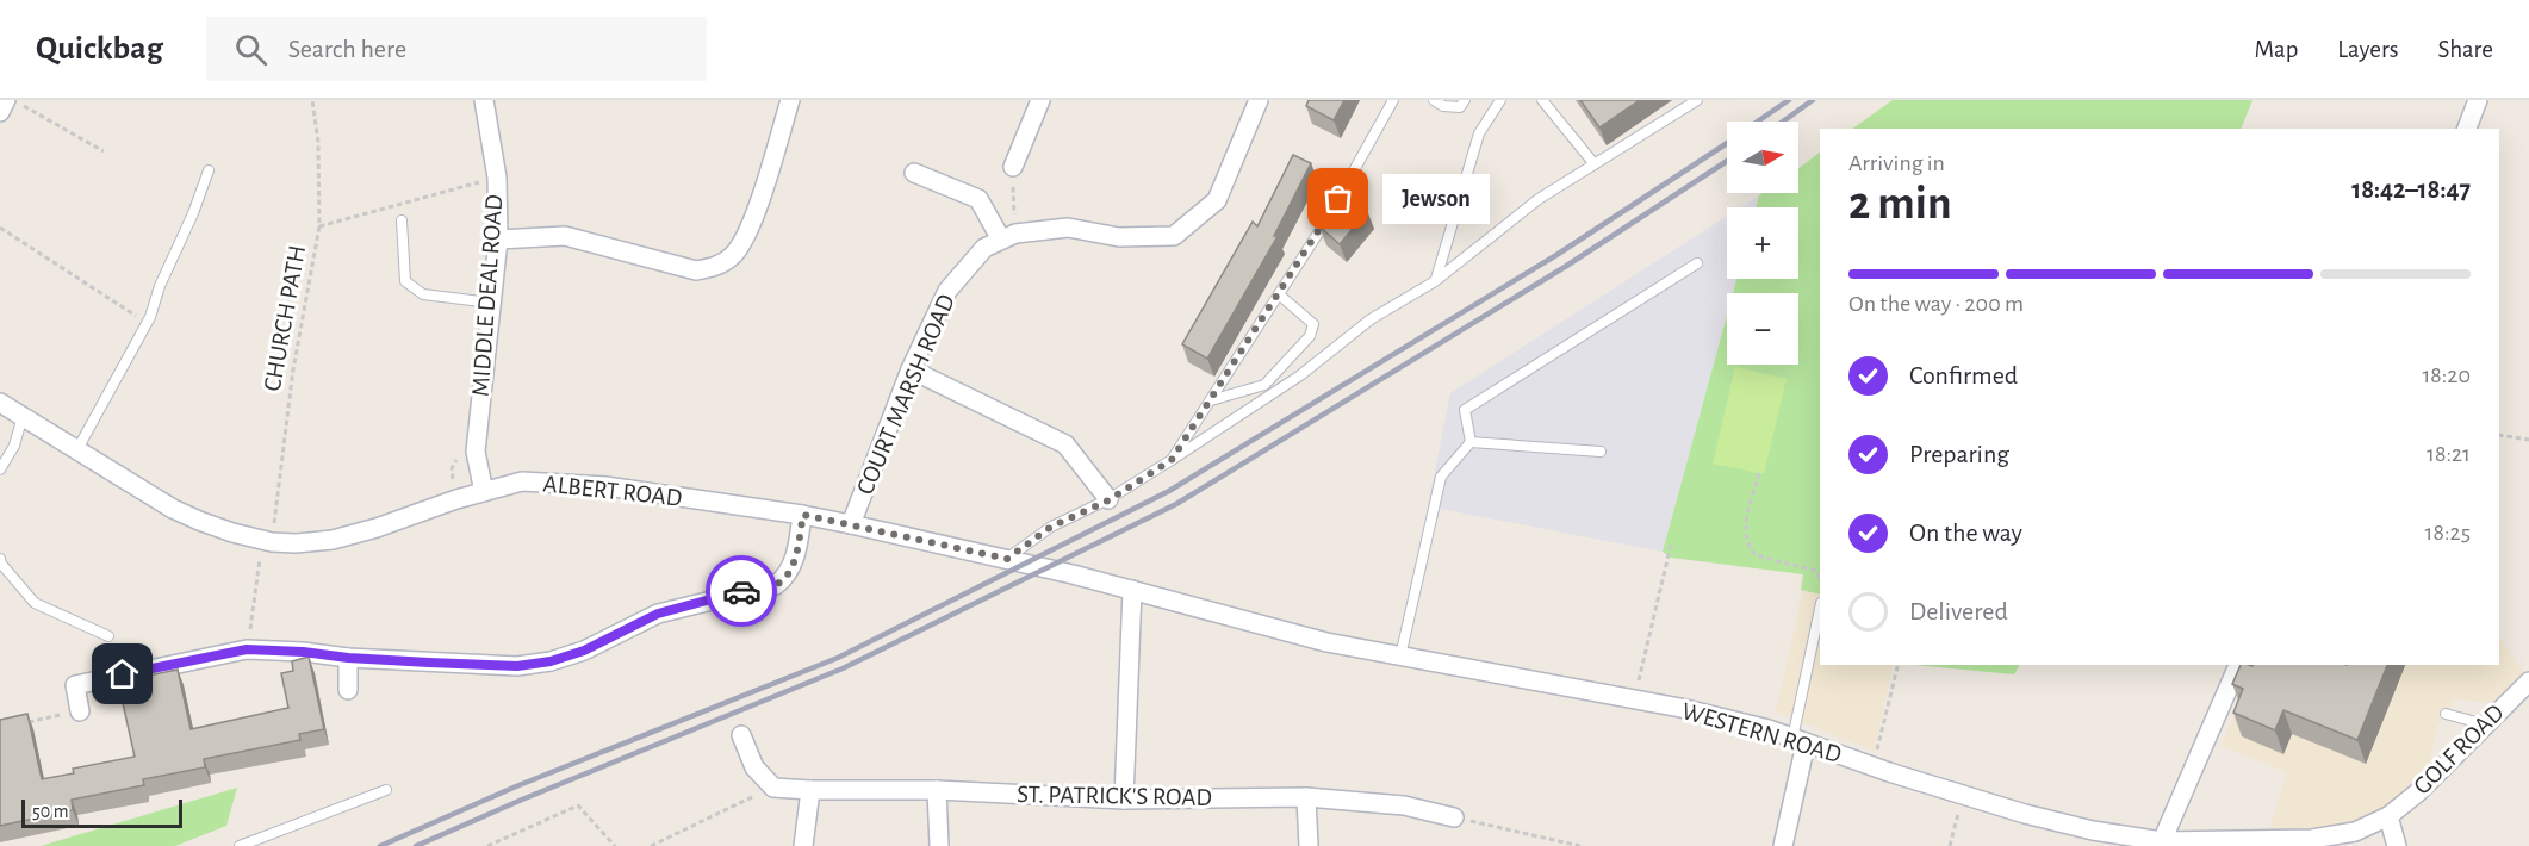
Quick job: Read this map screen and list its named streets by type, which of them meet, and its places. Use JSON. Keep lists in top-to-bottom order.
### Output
{
  "streets": {
    "street": [
      "MIDDLE DEAL ROAD",
      "COURT MARSH ROAD",
      "ALBERT ROAD",
      "WESTERN ROAD",
      "GOLF ROAD",
      "ST. PATRICK'S ROAD"
    ],
    "path": ["CHURCH PATH"]
  },
  "crossings": [
    ["MIDDLE DEAL ROAD", "ALBERT ROAD"],
    ["CHURCH PATH", "ALBERT ROAD"],
    ["COURT MARSH ROAD", "ALBERT ROAD"],
    ["ALBERT ROAD", "WESTERN ROAD"],
    ["WESTERN ROAD", "GOLF ROAD"]
  ],
  "places": ["Jewson"],
  "scale_bar": "50 m",
  "north": "right",
  "page": {
    "header": "Quickbag",
    "search": "Search here",
    "nav": ["Map", "Layers", "Share"],
    "map_buttons": ["+", "−"],
    "heading": ["2 min", "Arriving in", "18:42–18:47"],
    "bubble": "Jewson",
    "bar": "On the way · 200 m",
    "list": [
      ["Confirmed", "18:20"],
      ["Preparing", "18:21"],
      ["On the way", "18:25"],
      "Delivered"
    ],
    "scale": "50 m"
  }
}
